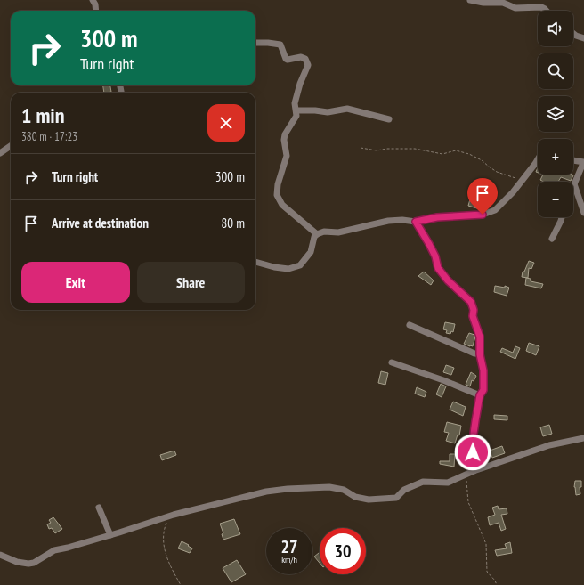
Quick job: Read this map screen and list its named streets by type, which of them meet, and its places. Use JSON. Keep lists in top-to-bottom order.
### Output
{
  "page": {
    "map_buttons": ["+", "−"],
    "turn": ["300 m", "Turn right"],
    "heading": ["1 min", "380 m · 17:23"],
    "list": [
      {
        "name": "Turn right",
        "value": "300 m"
      },
      {
        "name": "Arrive at destination",
        "value": "80 m"
      }
    ],
    "buttons": ["Exit", "Share"],
    "speed": "27 km/h",
    "limit": "30"
  }
}
